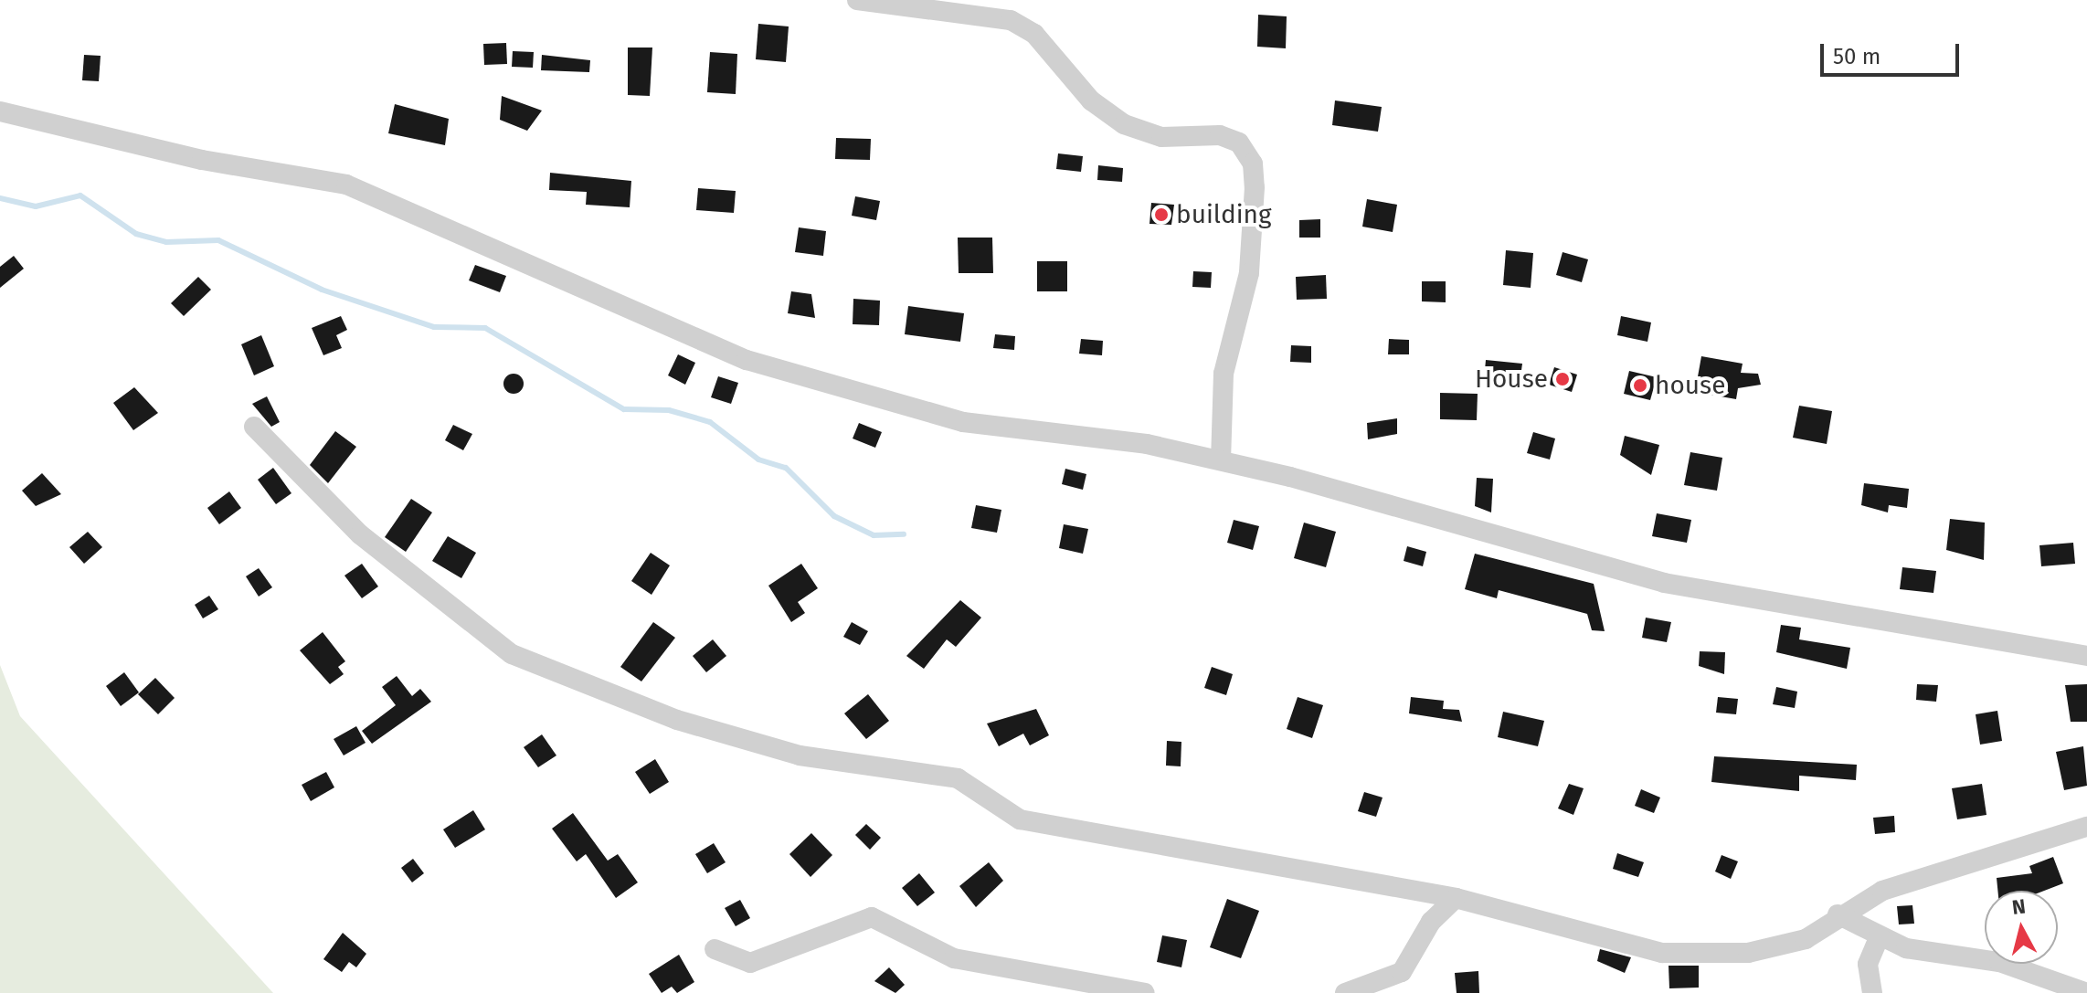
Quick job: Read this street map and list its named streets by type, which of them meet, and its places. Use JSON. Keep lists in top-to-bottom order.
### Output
{
  "places": ["building", "House", "house"],
  "scale_bar": "50 m",
  "north": "top"
}
